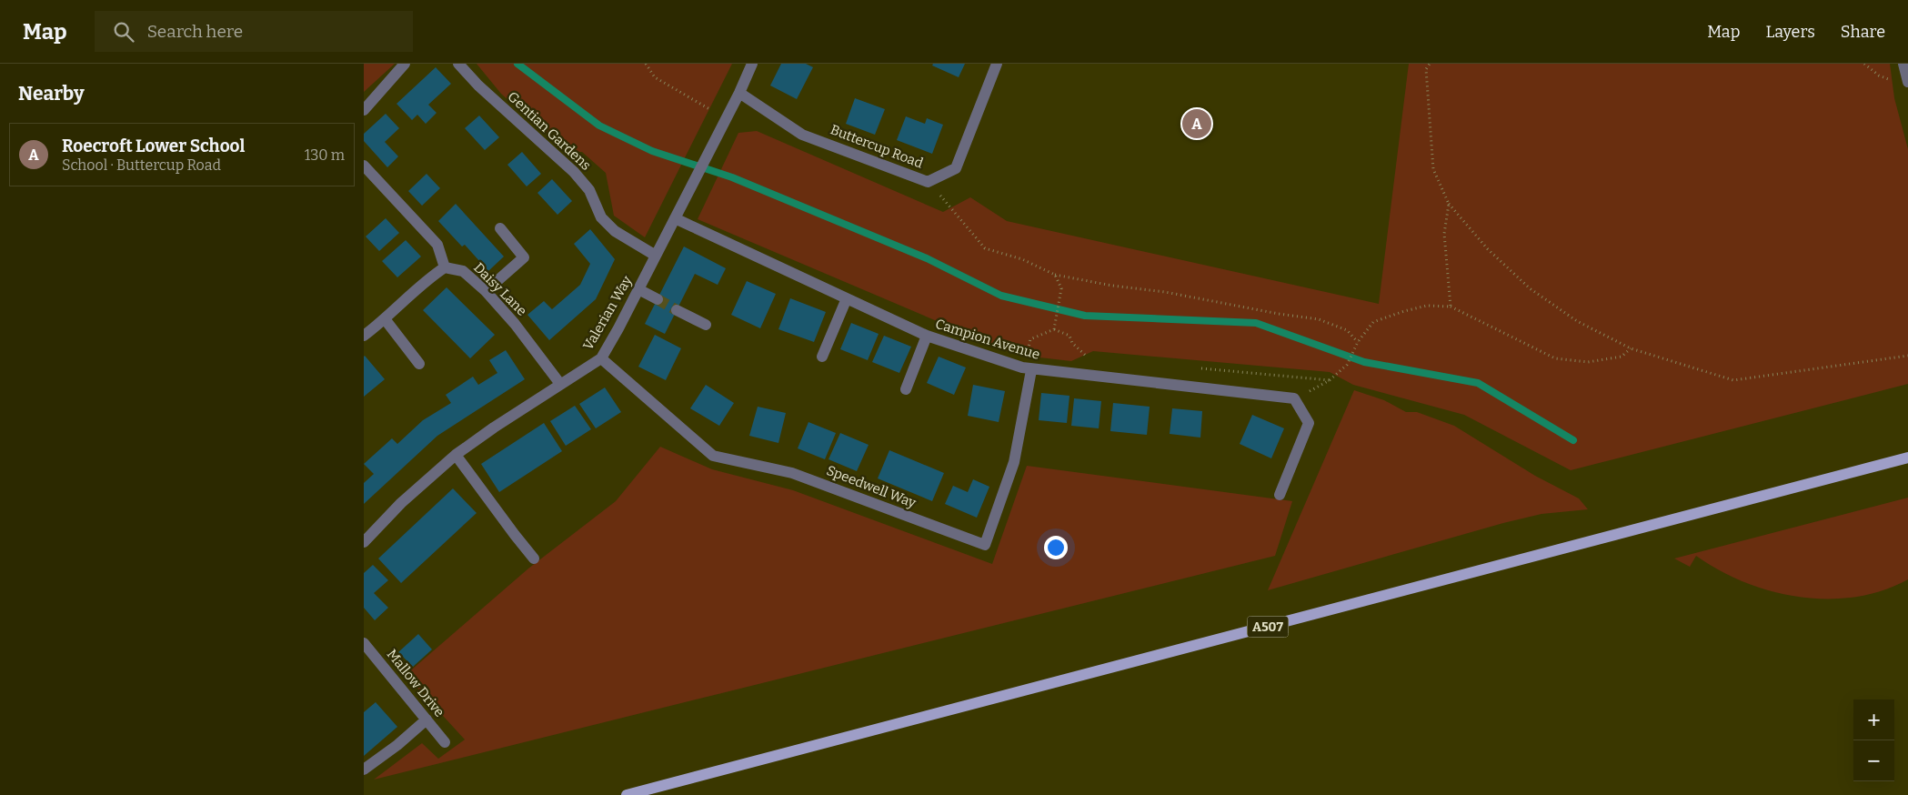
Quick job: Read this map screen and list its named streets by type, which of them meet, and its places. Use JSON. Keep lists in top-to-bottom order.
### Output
{
  "streets": {
    "main road": ["A507"],
    "street": [
      "Gentian Gardens",
      "Buttercup Road",
      "Daisy Lane",
      "Valerian Way",
      "Campion Avenue",
      "Speedwell Way",
      "Mallow Drive"
    ]
  },
  "crossings": [
    ["Gentian Gardens", "Valerian Way"],
    ["Buttercup Road", "Valerian Way"],
    ["Daisy Lane", "Valerian Way"],
    ["Valerian Way", "Campion Avenue"],
    ["Valerian Way", "Speedwell Way"],
    ["Campion Avenue", "Speedwell Way"]
  ],
  "page": {
    "header": "Map",
    "search": "Search here",
    "nav": ["Map", "Layers", "Share"],
    "heading": "Nearby",
    "pins": "A",
    "list": [
      {
        "mark": "A",
        "name": "Roecroft Lower School",
        "note": "School · Buttercup Road",
        "value": "130 m"
      }
    ],
    "map_buttons": ["+", "−"]
  }
}
